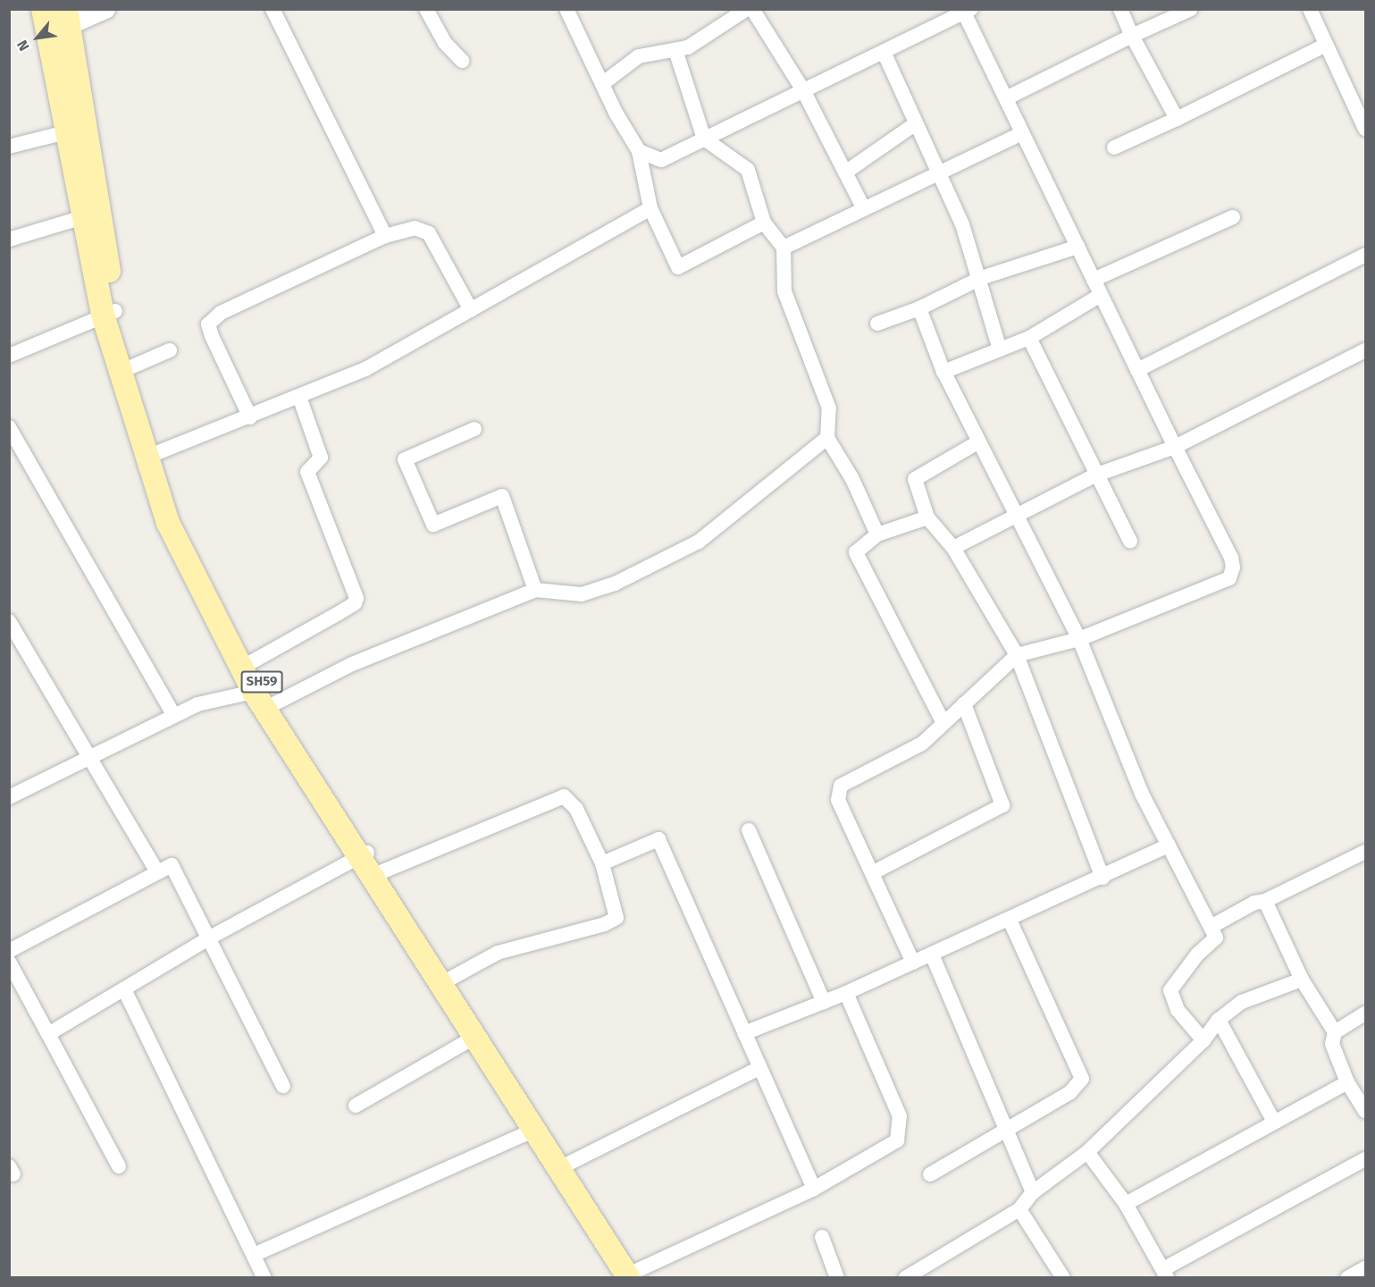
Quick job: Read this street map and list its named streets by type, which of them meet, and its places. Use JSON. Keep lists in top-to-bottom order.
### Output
{
  "streets": {
    "main road": ["SH59"]
  },
  "north": "bottom left"
}
